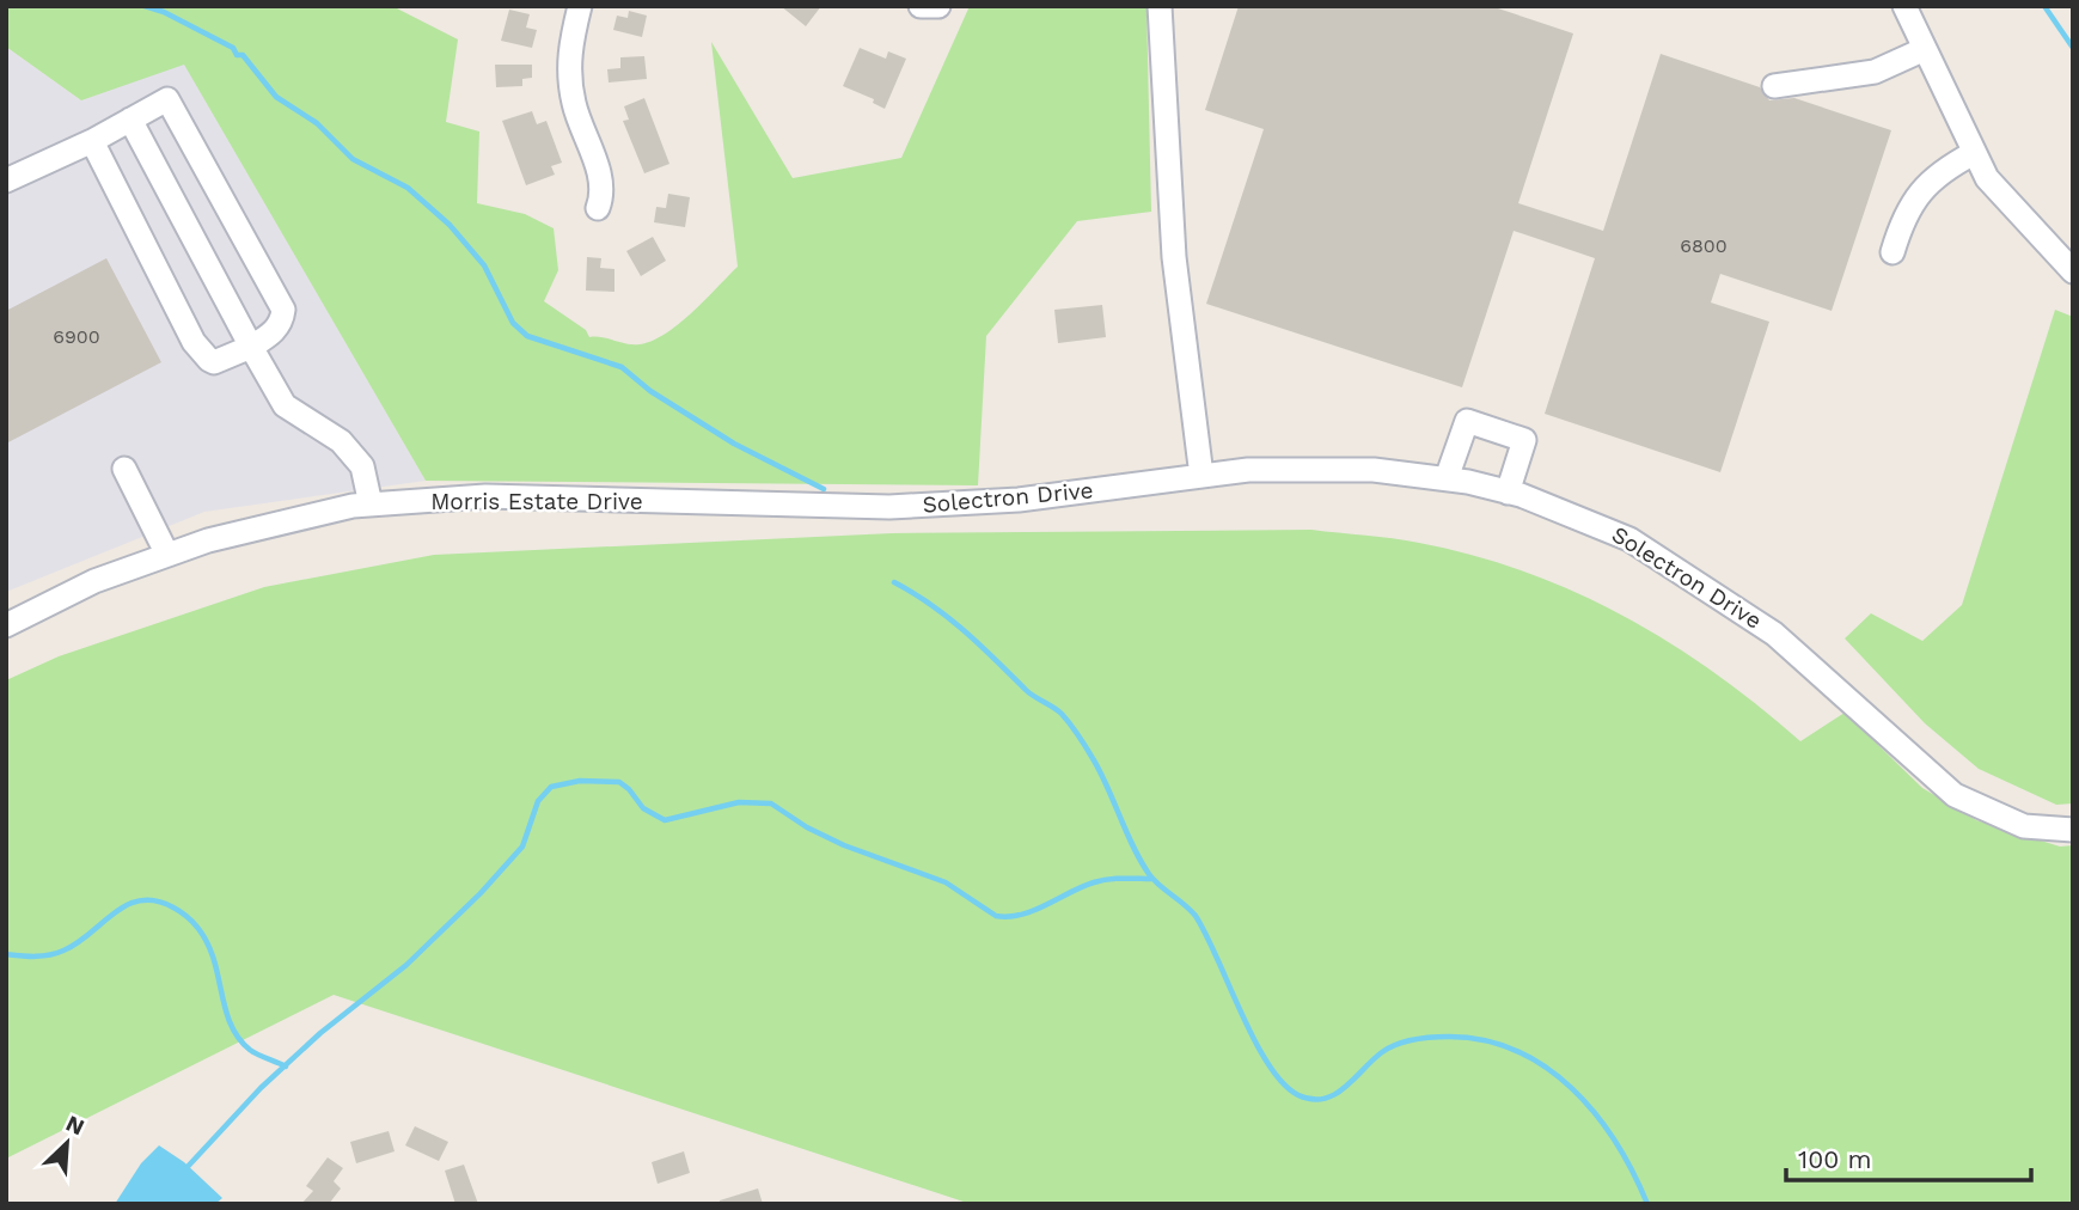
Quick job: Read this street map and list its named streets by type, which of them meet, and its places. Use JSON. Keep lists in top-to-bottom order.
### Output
{
  "streets": {
    "street": ["Solectron Drive", "Morris Estate Drive"]
  },
  "crossings": [
    ["Solectron Drive", "Morris Estate Drive"]
  ],
  "house_numbers": ["6800", "6900"],
  "scale_bar": "100 m",
  "north": "top right"
}
